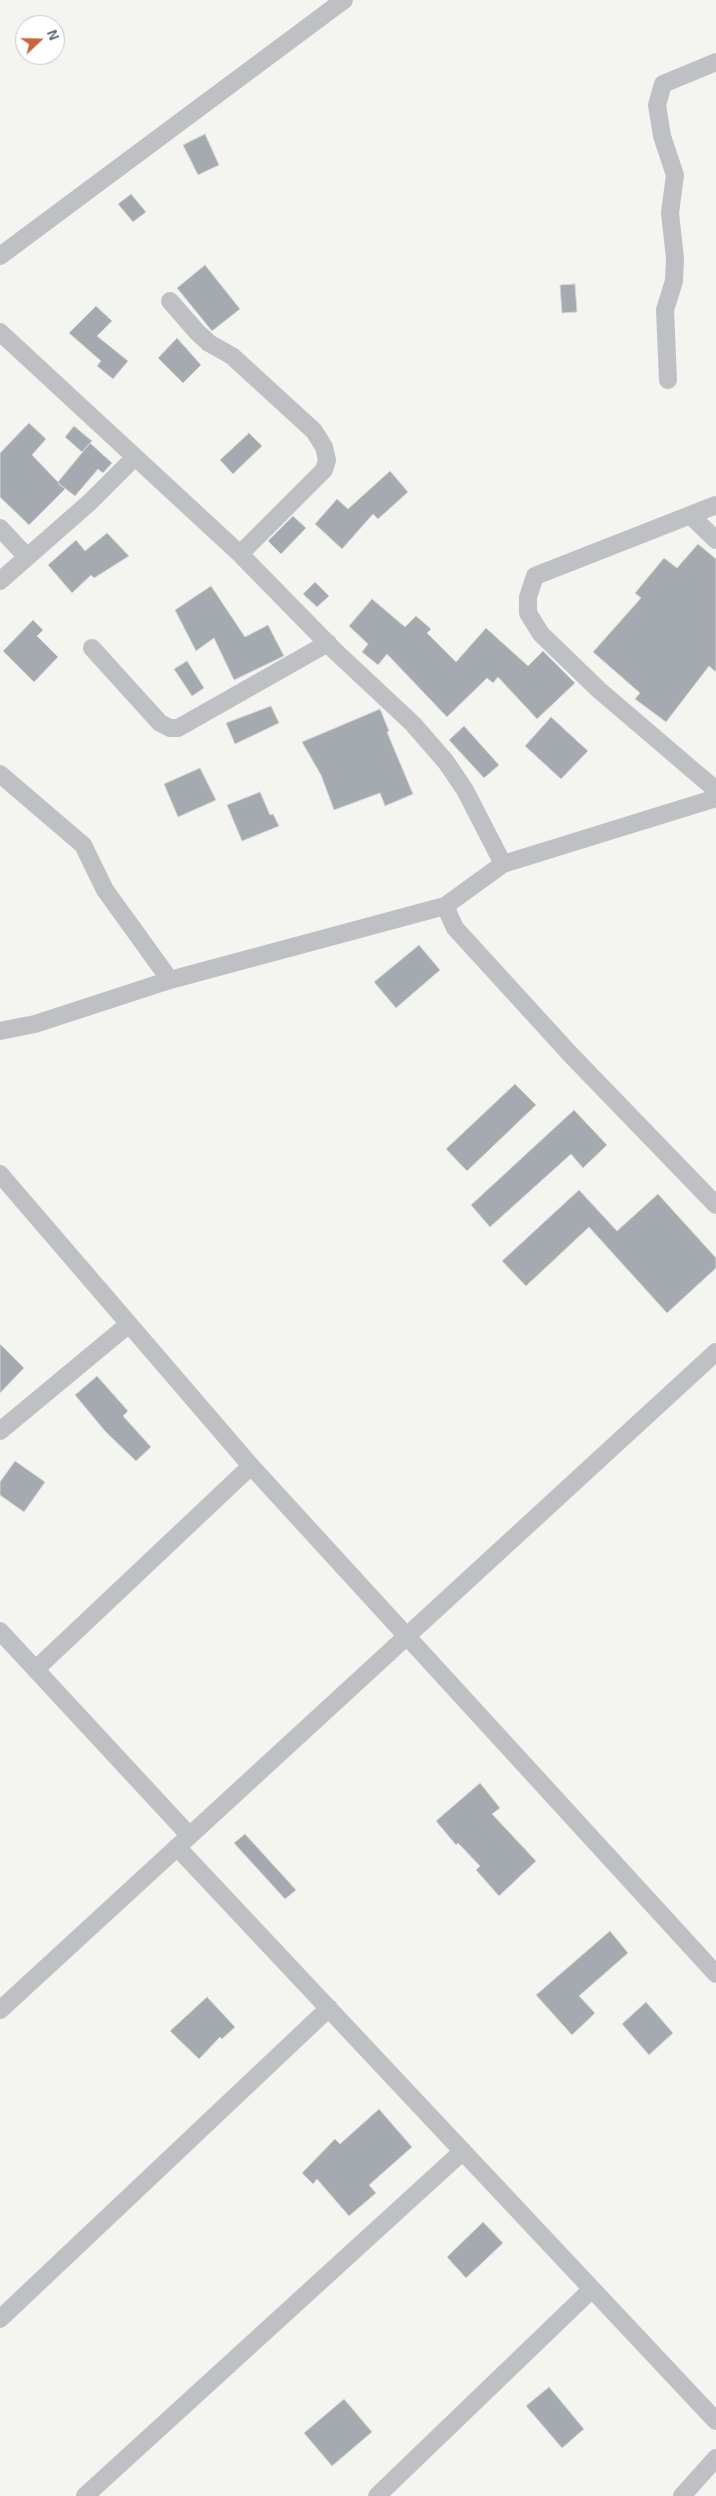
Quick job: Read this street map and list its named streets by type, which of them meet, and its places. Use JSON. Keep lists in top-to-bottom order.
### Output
{
  "north": "right"
}
